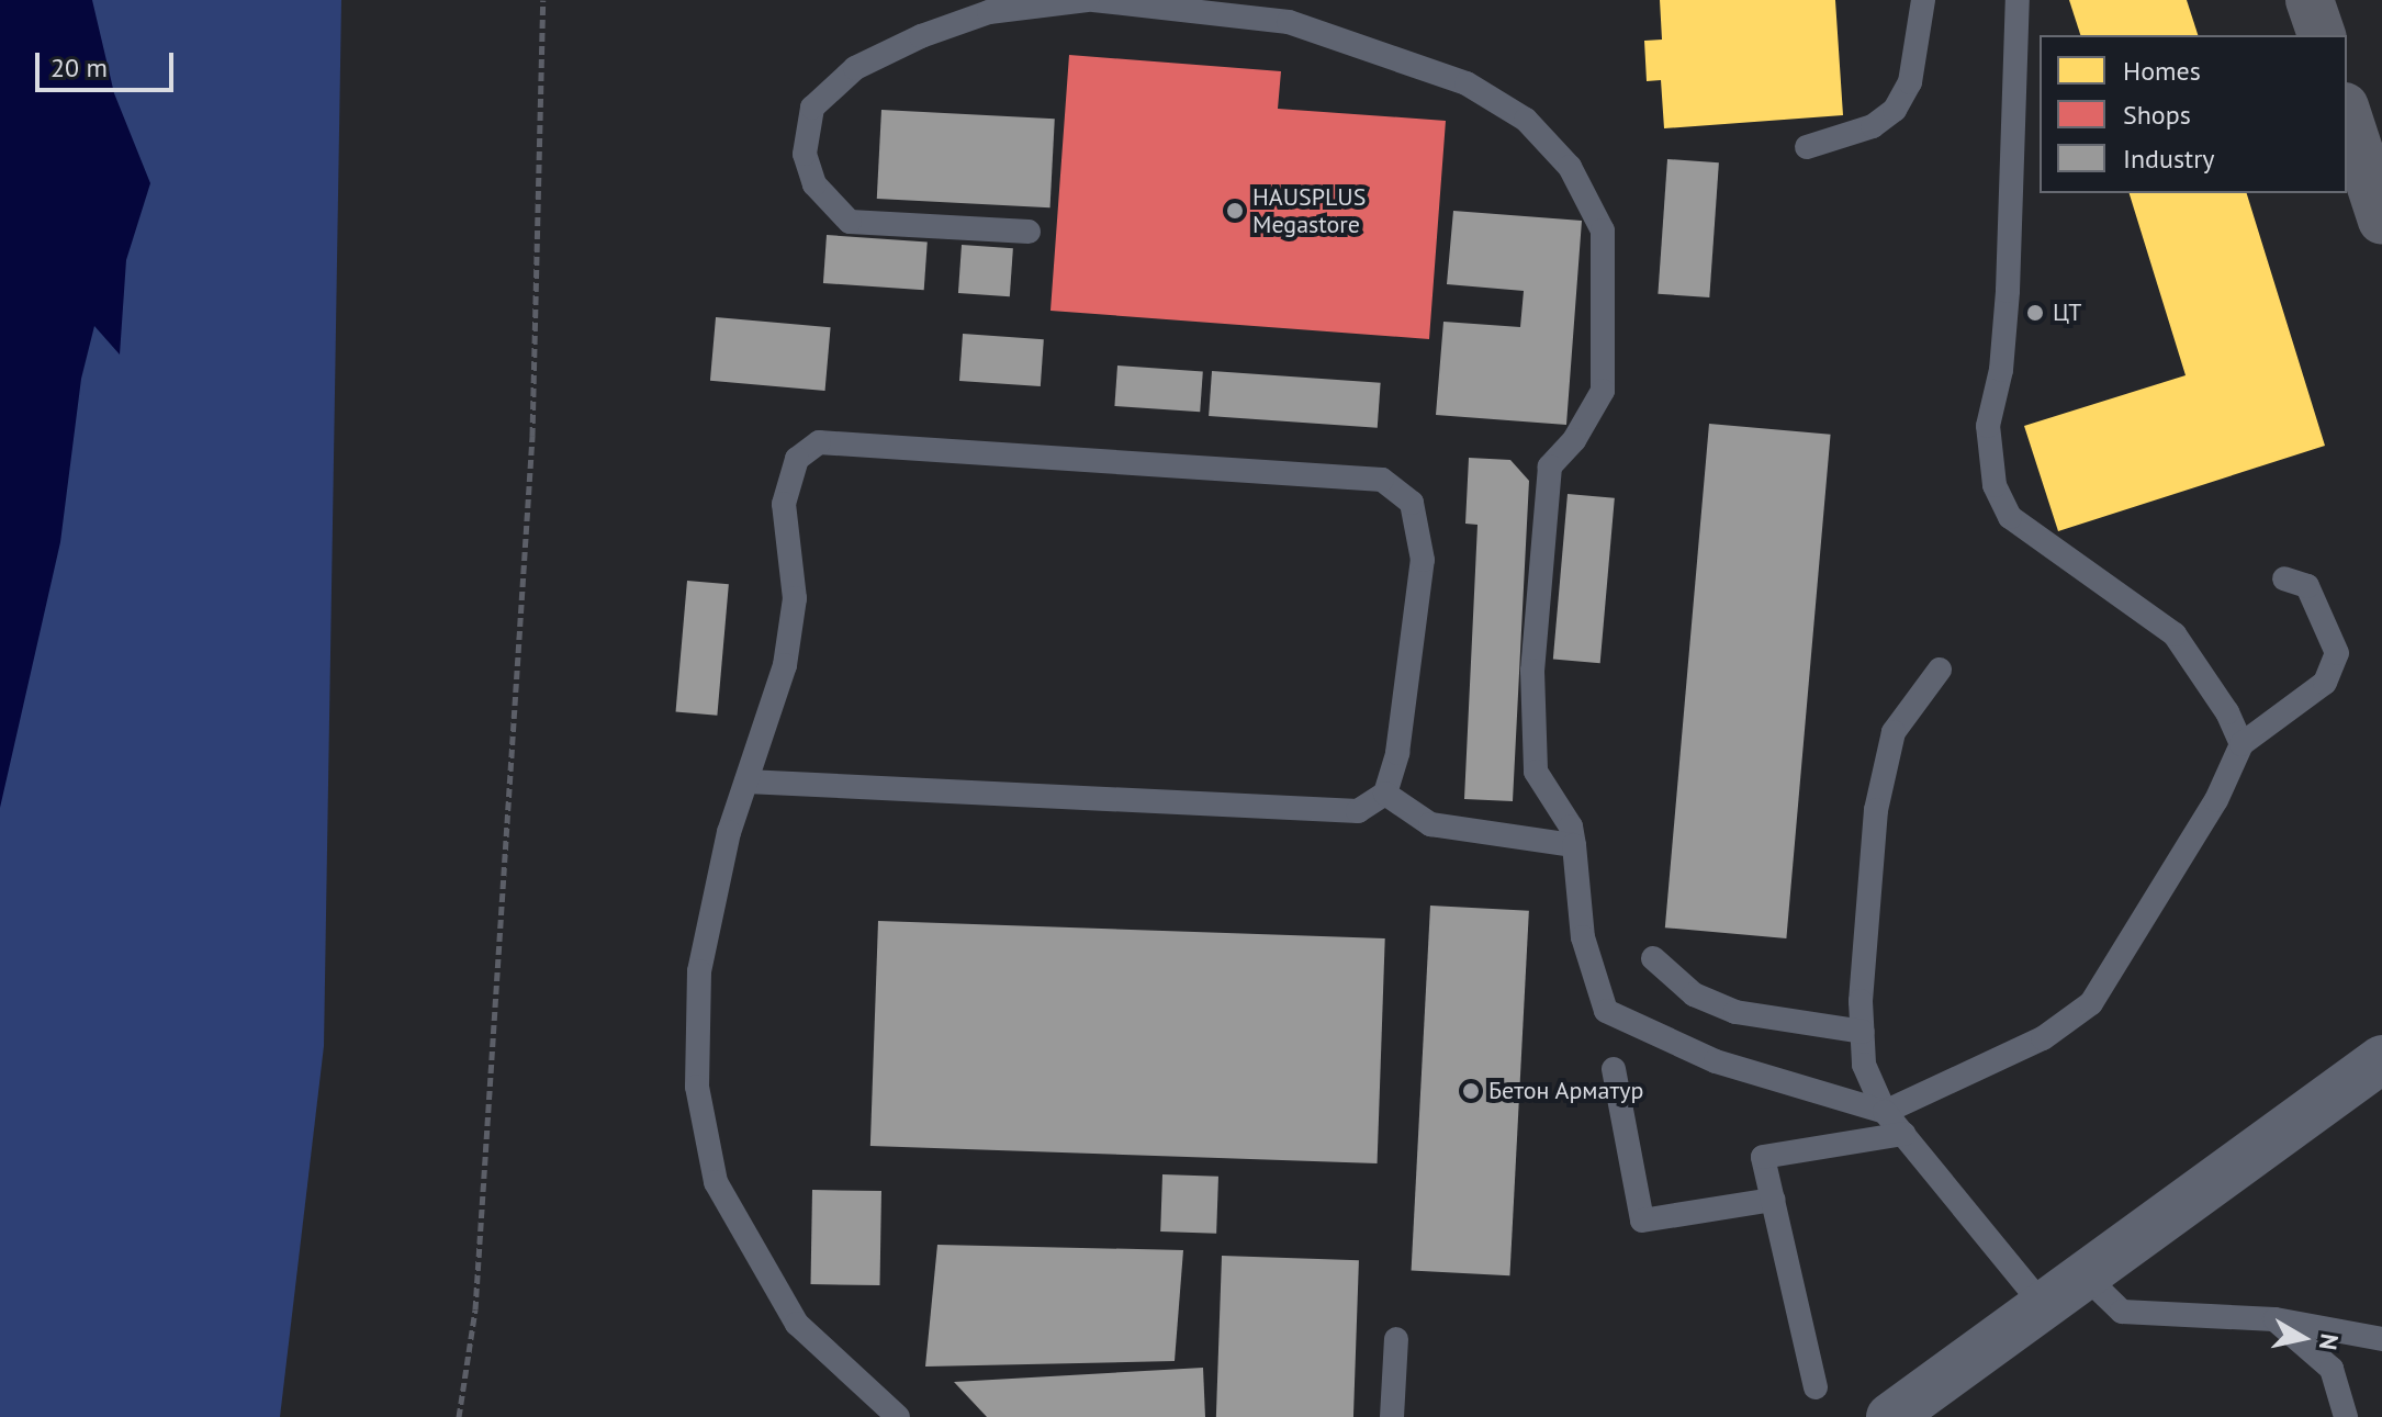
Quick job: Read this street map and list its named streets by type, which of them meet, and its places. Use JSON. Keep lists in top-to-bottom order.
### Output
{
  "places": ["HAUSPLUS Megastore", "ЦТ", "Бетон Арматур"],
  "legend": ["Homes", "Shops", "Industry"],
  "scale_bar": "20 m",
  "north": "right"
}
